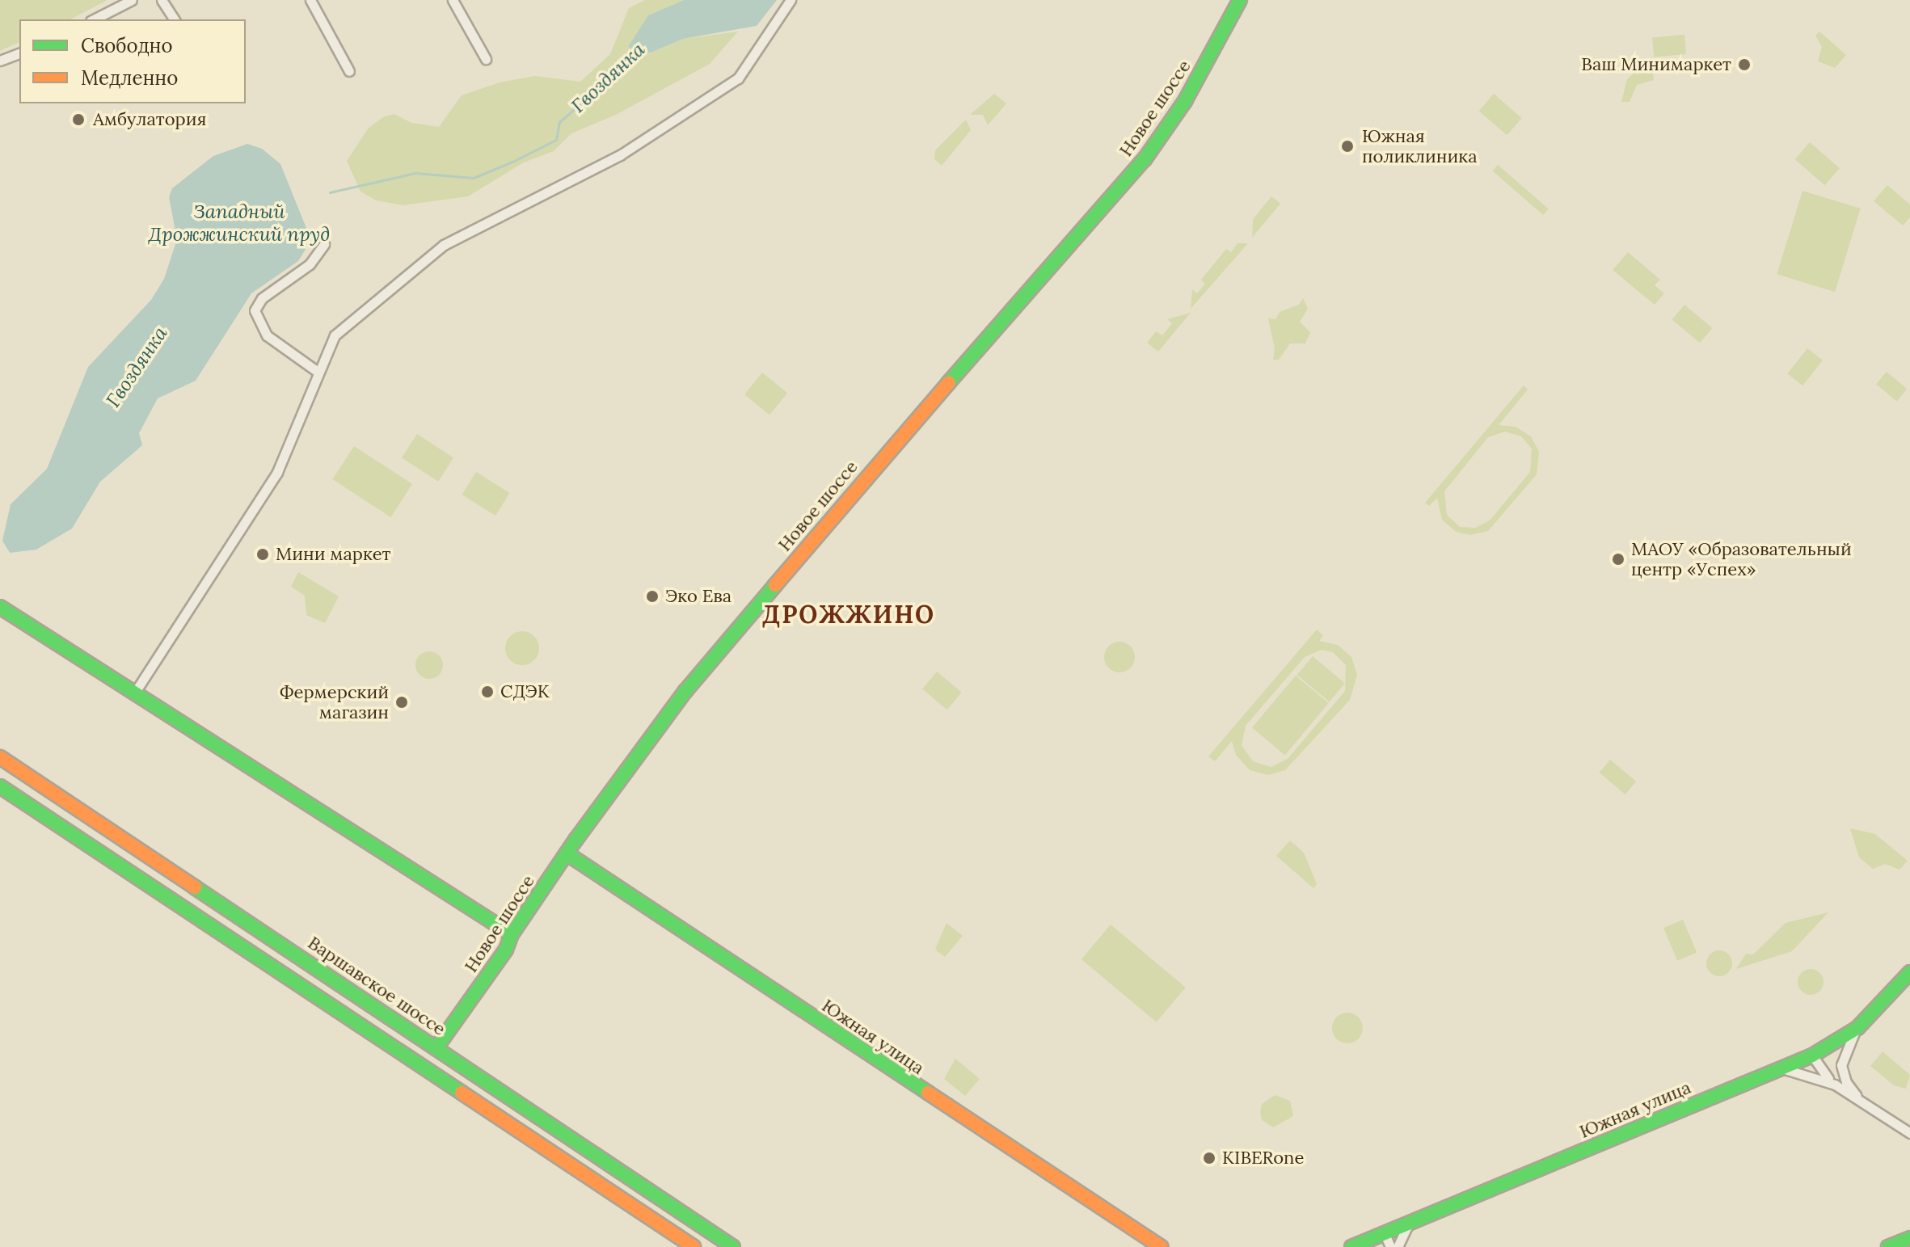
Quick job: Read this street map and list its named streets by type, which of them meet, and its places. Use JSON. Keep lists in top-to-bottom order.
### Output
{
  "streets": {
    "street": ["Новое шоссе", "Варшавское шоссе", "Южная улица"]
  },
  "crossings": [
    ["Новое шоссе", "Варшавское шоссе"],
    ["Новое шоссе", "Южная улица"]
  ],
  "districts": ["ДРОЖЖИНО"],
  "water": ["Гвоздянка", "Западный Дрожжинский пруд"],
  "places": [
    "Ваш Минимаркет",
    "Амбулатория",
    "Южная поликлиника",
    "Мини маркет",
    "МАОУ «Образовательный центр «Успех»",
    "Эко Ева",
    "СДЭК",
    "Фермерский магазин",
    "KIBERone"
  ],
  "legend": ["Свободно", "Медленно"]
}
